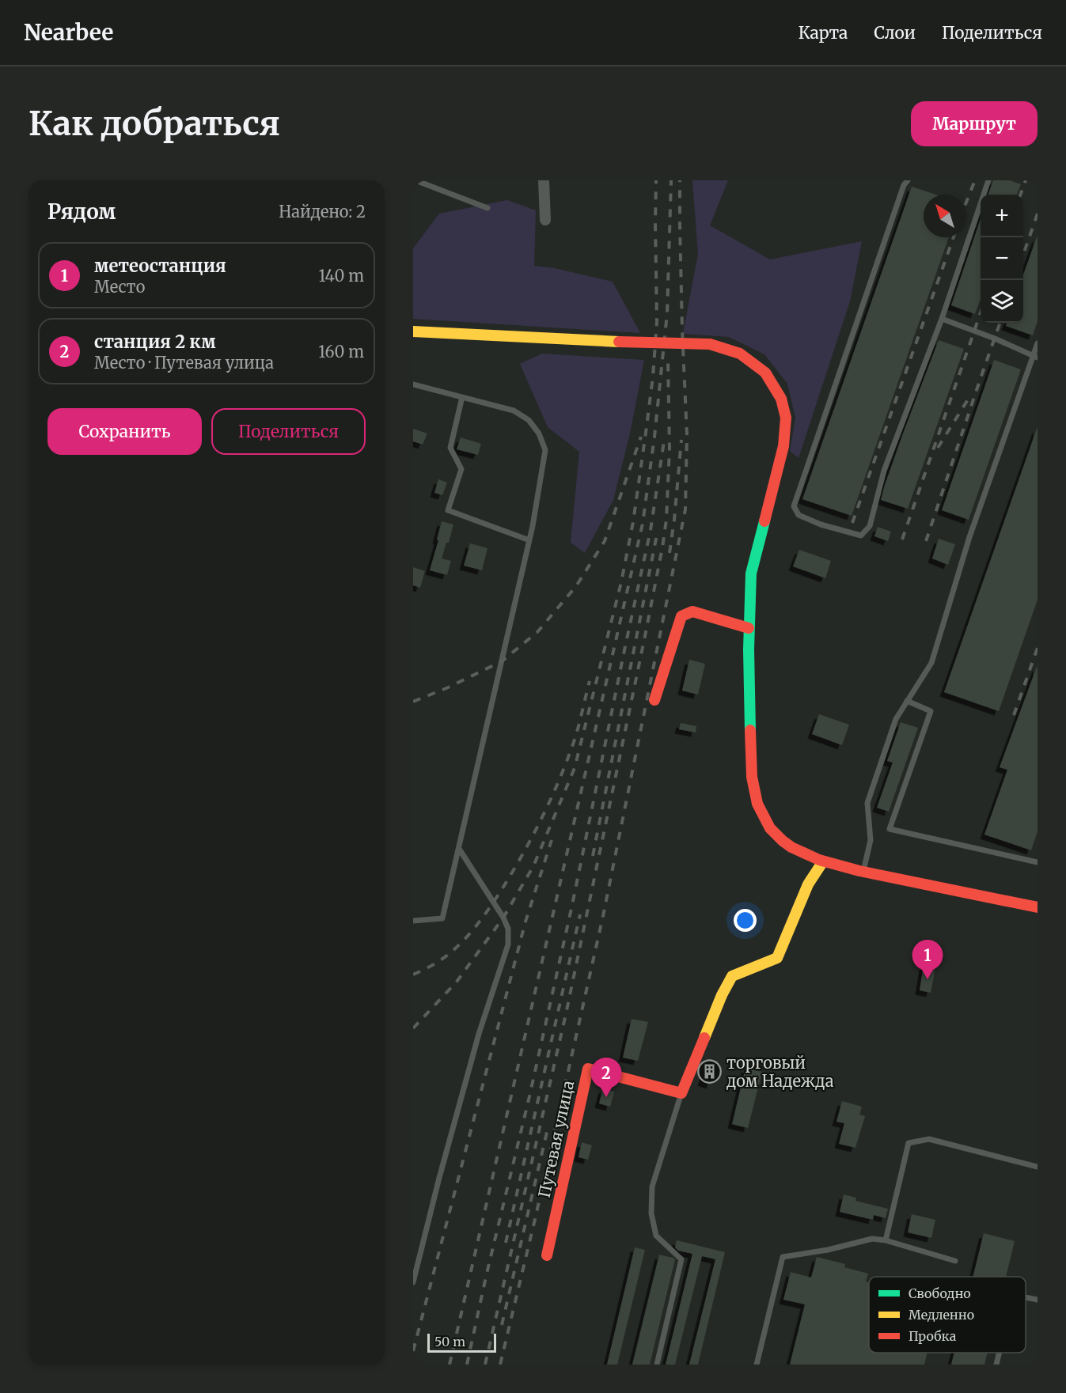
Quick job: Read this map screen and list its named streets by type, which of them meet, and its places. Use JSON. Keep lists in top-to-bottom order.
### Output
{
  "streets": {
    "main road": ["Путевая улица"]
  },
  "places": {
    "building": ["торговый дом Надежда"]
  },
  "legend": ["Свободно", "Медленно", "Пробка"],
  "scale_bar": "50 m",
  "north": "top left",
  "page": {
    "header": "Nearbee",
    "nav": ["Карта", "Слои", "Поделиться"],
    "buttons": [
      "Маршрут",
      ["Сохранить", "Поделиться"]
    ],
    "title": "Как добраться",
    "heading": ["Рядом", "Найдено: 2"],
    "map_buttons": ["+", "−"],
    "list": [
      {
        "mark": "1",
        "name": "метеостанция",
        "note": "Место",
        "value": "140 m"
      },
      {
        "mark": "2",
        "name": "станция 2 км",
        "note": "Место · Путевая улица",
        "value": "160 m"
      }
    ],
    "pins": ["1", "2"],
    "scale": "50 m"
  }
}
